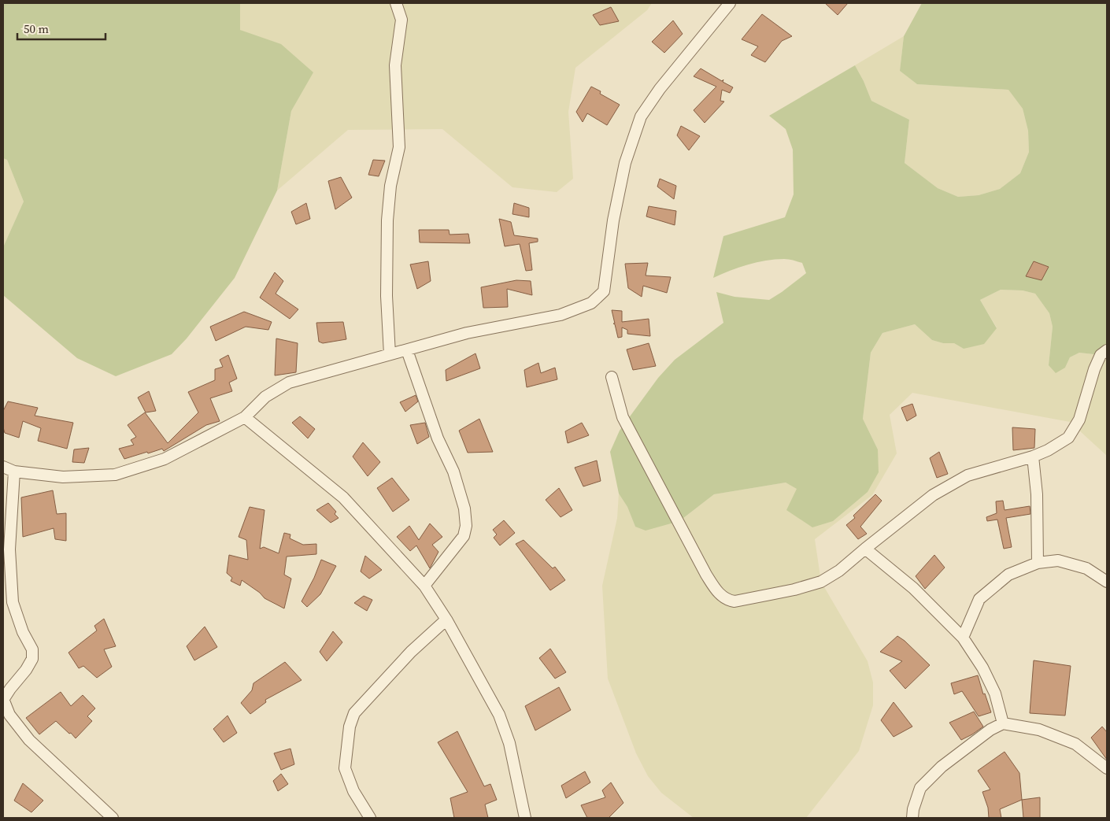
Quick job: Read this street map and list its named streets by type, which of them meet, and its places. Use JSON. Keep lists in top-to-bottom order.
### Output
{
  "scale_bar": "50 m"
}
